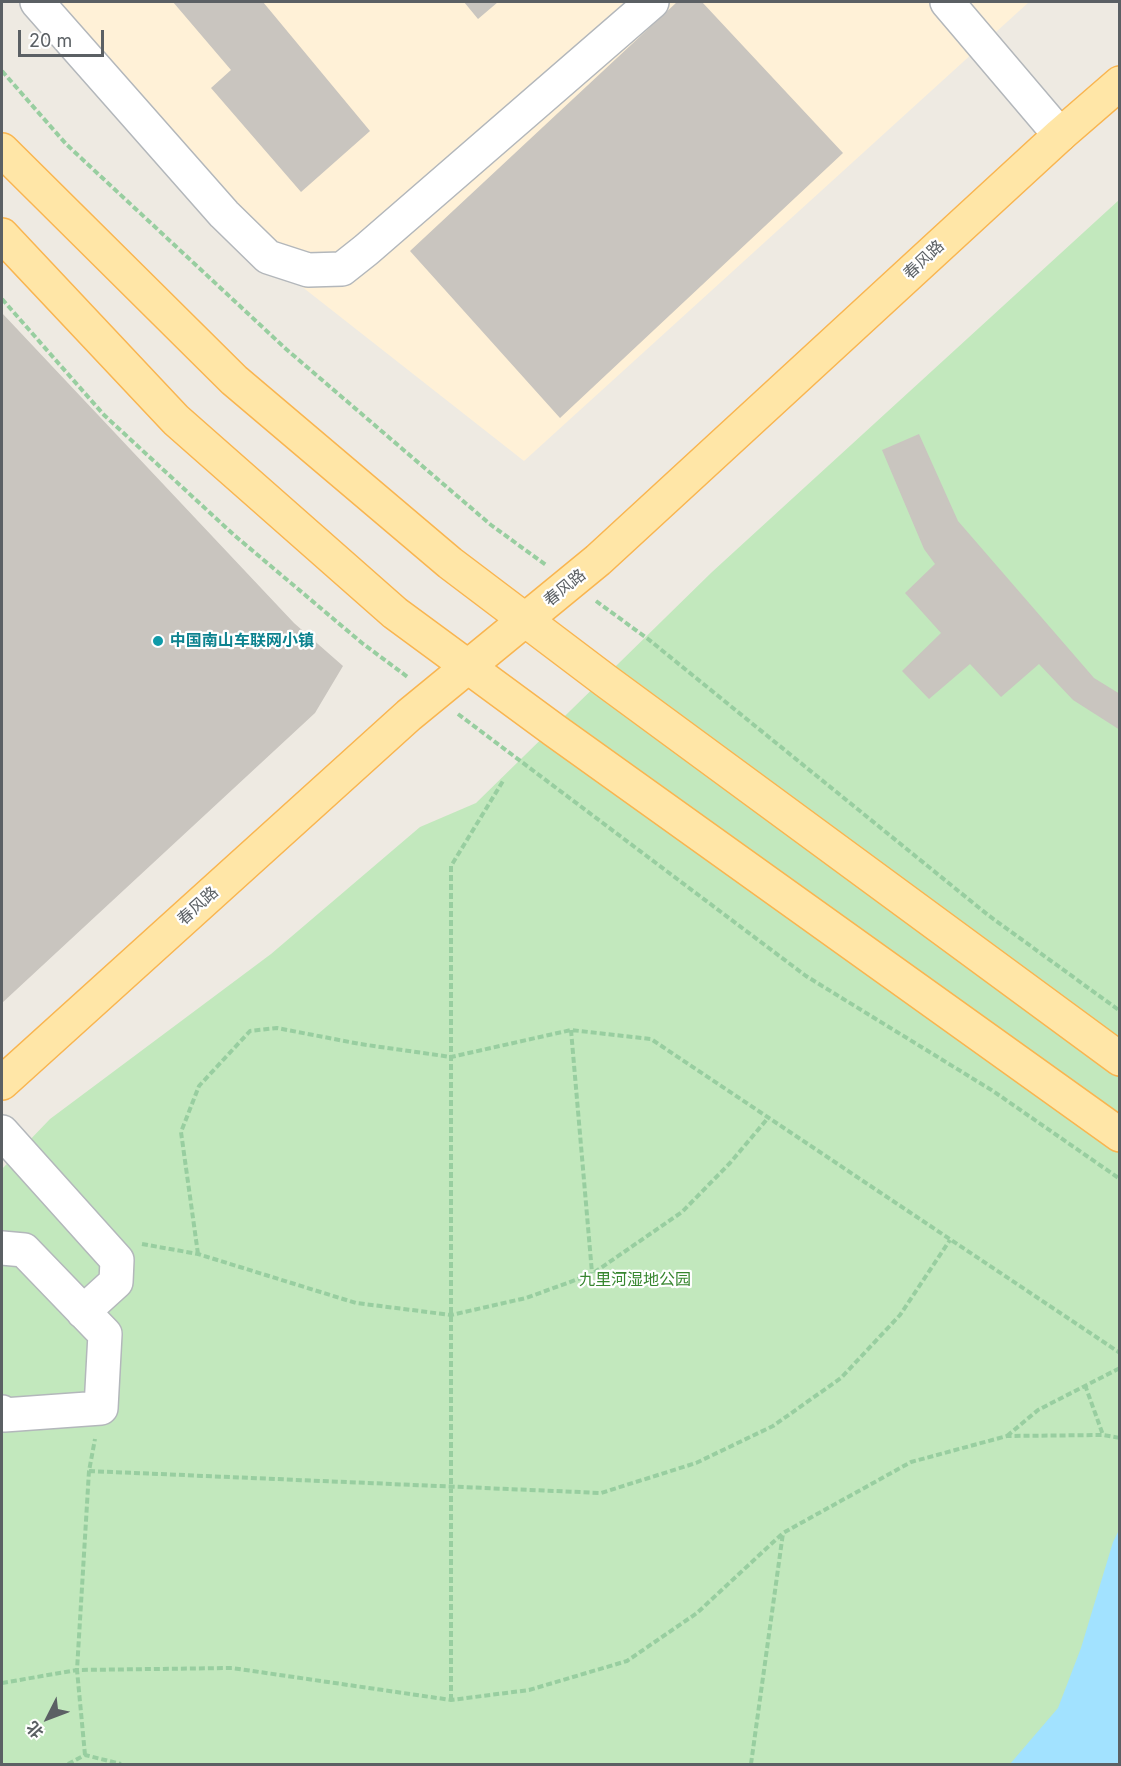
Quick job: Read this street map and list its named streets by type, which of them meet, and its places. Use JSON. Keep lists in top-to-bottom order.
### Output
{
  "streets": {
    "main road": ["春风路"]
  },
  "parks": ["九里河湿地公园"],
  "places": ["中国南山车联网小镇"],
  "scale_bar": "20 m",
  "north": "bottom left"
}
